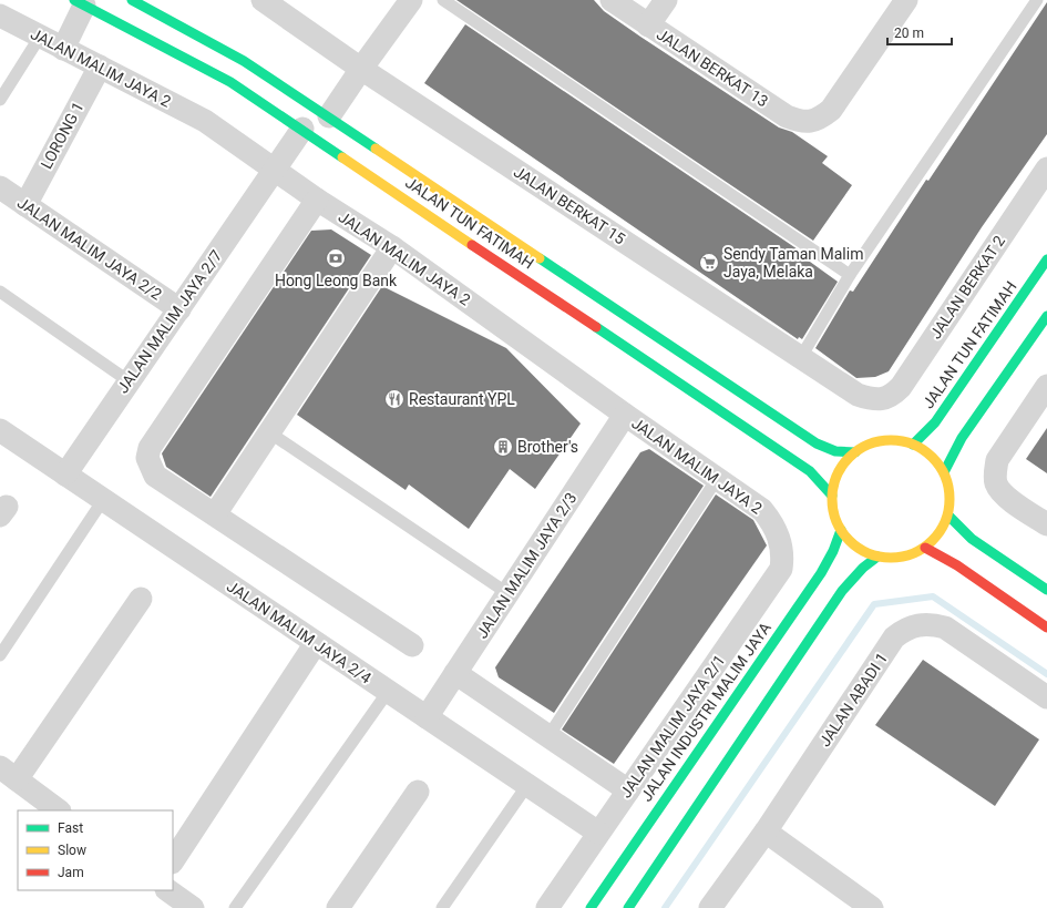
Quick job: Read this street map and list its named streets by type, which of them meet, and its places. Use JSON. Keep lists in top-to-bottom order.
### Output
{
  "streets": {
    "main road": ["JALAN TUN FATIMAH", "JALAN INDUSTRI MALIM JAYA"],
    "street": [
      "JALAN MALIM JAYA 2",
      "JALAN BERKAT 13",
      "LORONG 1",
      "JALAN BERKAT 15",
      "JALAN MALIM JAYA 2/2",
      "JALAN BERKAT 2",
      "JALAN MALIM JAYA 2/7",
      "JALAN MALIM JAYA 2/3",
      "JALAN MALIM JAYA 2/4",
      "JALAN ABADI 1",
      "JALAN MALIM JAYA 2/1"
    ]
  },
  "crossings": [
    ["JALAN MALIM JAYA 2", "LORONG 1"],
    ["JALAN MALIM JAYA 2", "JALAN MALIM JAYA 2/7"],
    ["JALAN MALIM JAYA 2", "JALAN MALIM JAYA 2/3"],
    ["JALAN MALIM JAYA 2", "JALAN MALIM JAYA 2/1"],
    ["LORONG 1", "JALAN MALIM JAYA 2/2"],
    ["JALAN BERKAT 15", "JALAN BERKAT 2"],
    ["JALAN TUN FATIMAH", "JALAN MALIM JAYA 2/7"],
    ["JALAN TUN FATIMAH", "JALAN INDUSTRI MALIM JAYA"],
    ["JALAN MALIM JAYA 2/2", "JALAN MALIM JAYA 2/7"],
    ["JALAN MALIM JAYA 2/7", "JALAN MALIM JAYA 2/4"],
    ["JALAN MALIM JAYA 2/3", "JALAN MALIM JAYA 2/4"],
    ["JALAN MALIM JAYA 2/4", "JALAN MALIM JAYA 2/1"]
  ],
  "places": {
    "bank": ["Hong Leong Bank"],
    "supermarket": ["Sendy Taman Malim Jaya, Melaka"],
    "restaurant": ["Restaurant YPL"],
    "building": ["Brother's"]
  },
  "legend": ["Fast", "Slow", "Jam"],
  "scale_bar": "20 m"
}
